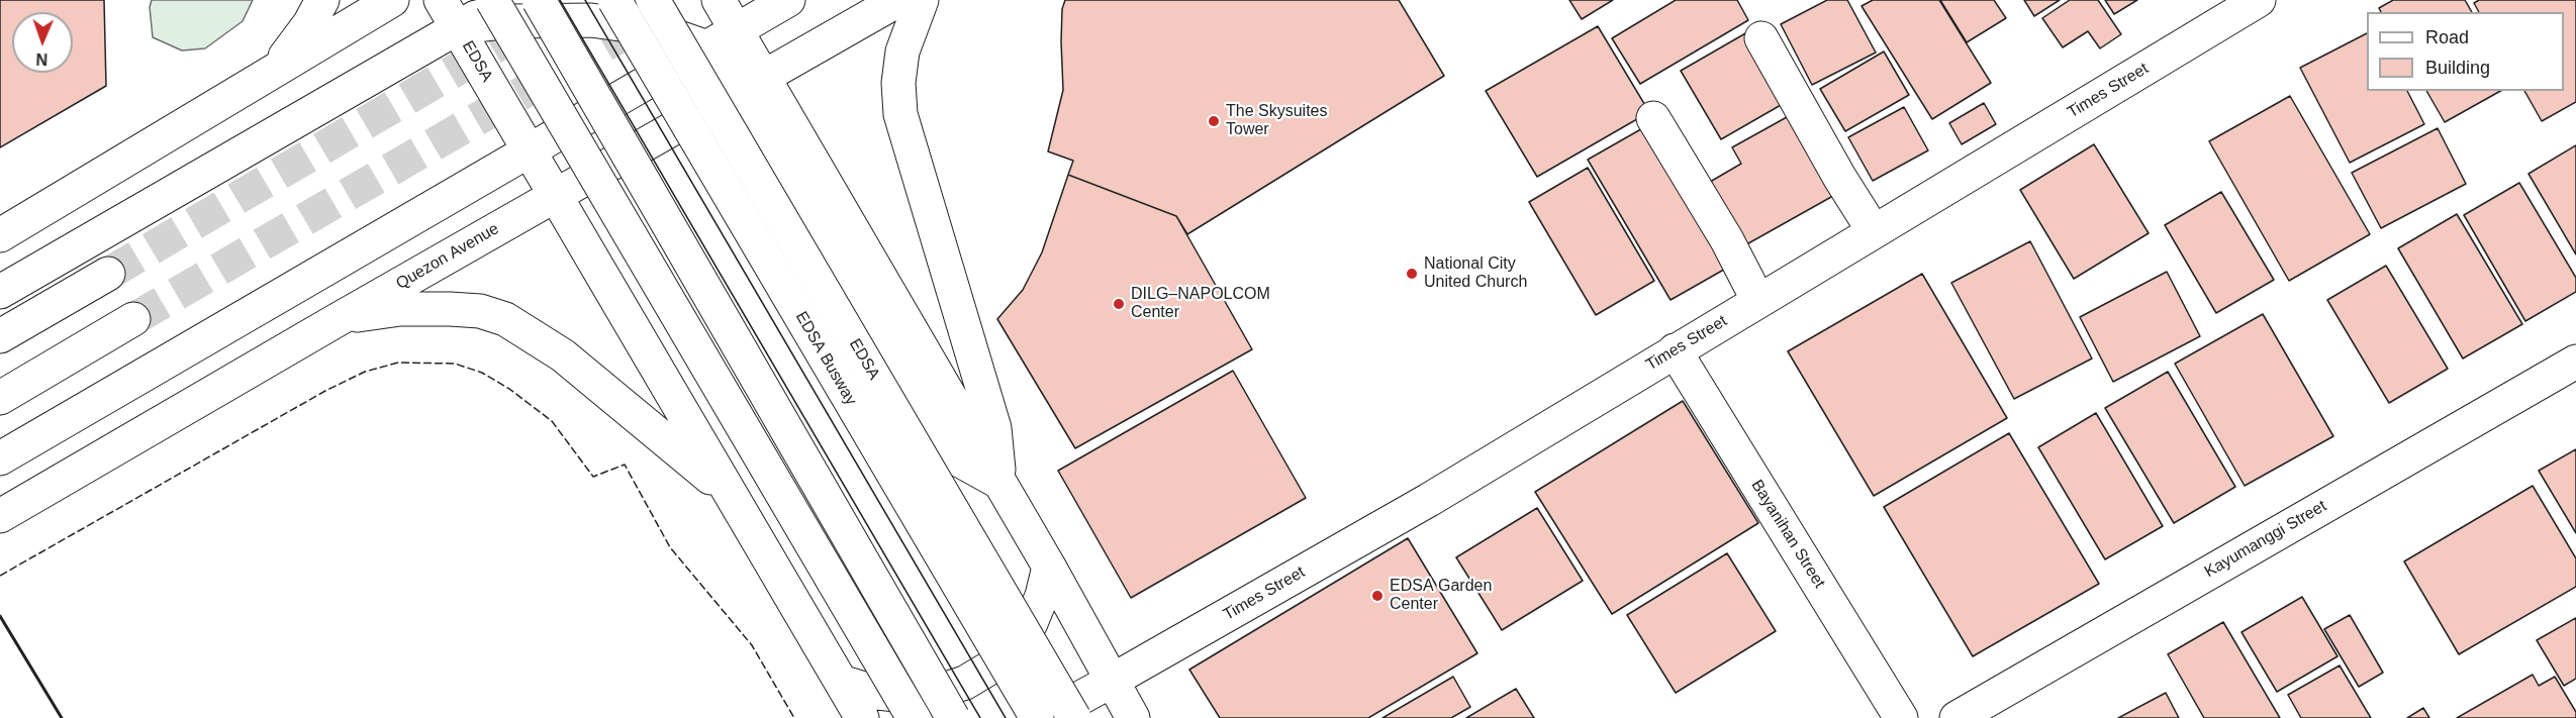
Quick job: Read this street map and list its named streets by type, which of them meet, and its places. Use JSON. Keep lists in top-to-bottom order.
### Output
{
  "streets": {
    "main road": [
      "EDSA",
      "Times Street",
      "Quezon Avenue",
      "EDSA Busway",
      "Bayanihan Street",
      "Kayumanggi Street"
    ]
  },
  "crossings": [
    ["EDSA", "Quezon Avenue"],
    ["Times Street", "Bayanihan Street"]
  ],
  "places": [
    "The Skysuites Tower",
    "National City United Church",
    "DILG–NAPOLCOM Center",
    "EDSA Garden Center"
  ],
  "legend": ["Road", "Building"],
  "north": "bottom"
}
